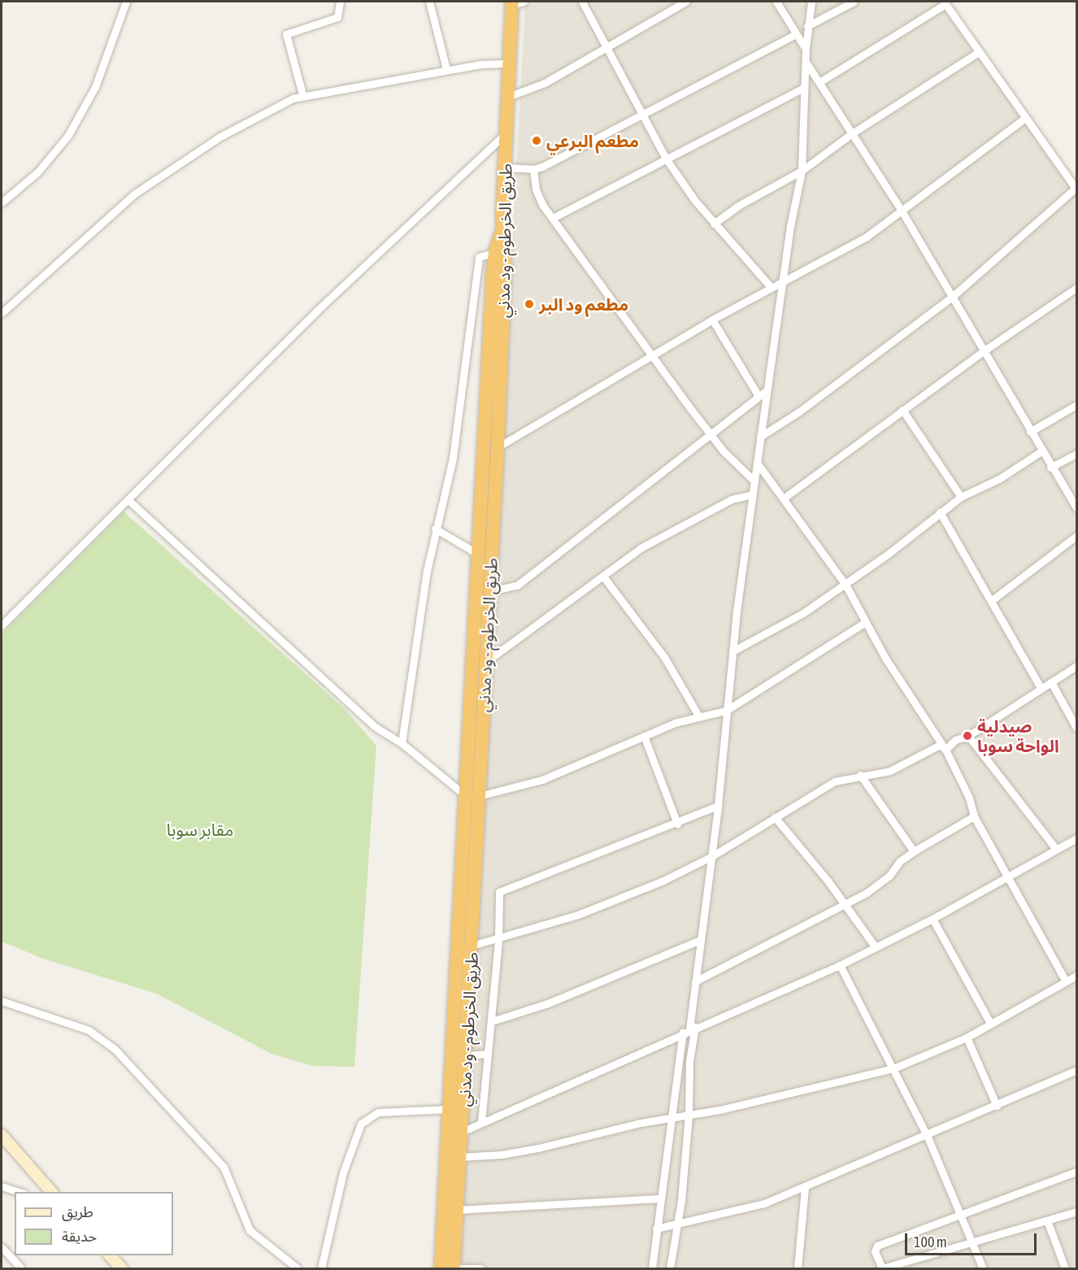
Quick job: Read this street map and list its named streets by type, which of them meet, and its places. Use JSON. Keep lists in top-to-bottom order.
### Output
{
  "streets": {
    "highway": ["طريق الخرطوم - ود مدني"]
  },
  "parks": ["مقابر سوبا"],
  "places": ["مطعم البرعي", "مطعم ود البر", "صيدلية الواحة سوبا"],
  "legend": ["طريق", "حديقة"],
  "scale_bar": "100 m"
}
